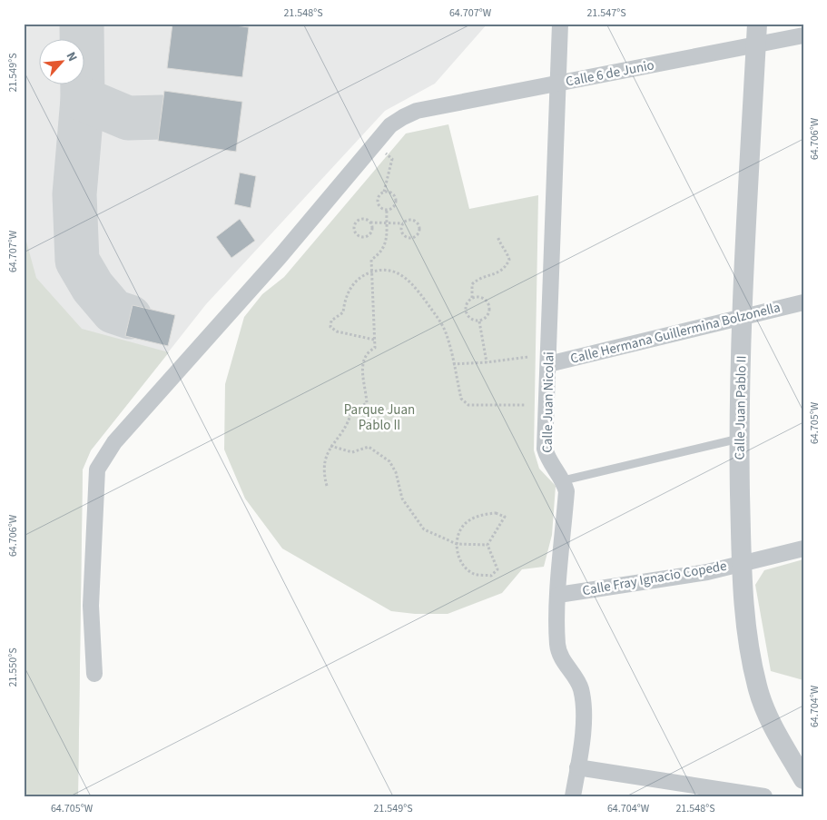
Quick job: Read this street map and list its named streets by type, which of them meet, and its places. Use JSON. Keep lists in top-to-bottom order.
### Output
{
  "streets": {
    "street": [
      "Calle 6 de Junio",
      "Calle Hermana Guillermina Bolzonella",
      "Calle Juan Nicolai",
      "Calle Juan Pablo II",
      "Calle Fray Ignacio Copede"
    ]
  },
  "crossings": [
    ["Calle 6 de Junio", "Calle Juan Nicolai"],
    ["Calle 6 de Junio", "Calle Juan Pablo II"],
    ["Calle Hermana Guillermina Bolzonella", "Calle Juan Nicolai"],
    ["Calle Hermana Guillermina Bolzonella", "Calle Juan Pablo II"],
    ["Calle Juan Pablo II", "Calle Fray Ignacio Copede"]
  ],
  "parks": ["Parque Juan Pablo II"],
  "north": "top right",
  "coordinates": [
    "21.548°S",
    "64.707°W",
    "21.547°S",
    "21.549°S",
    "64.706°W",
    "64.705°W",
    "21.550°S",
    "64.704°W"
  ]
}
